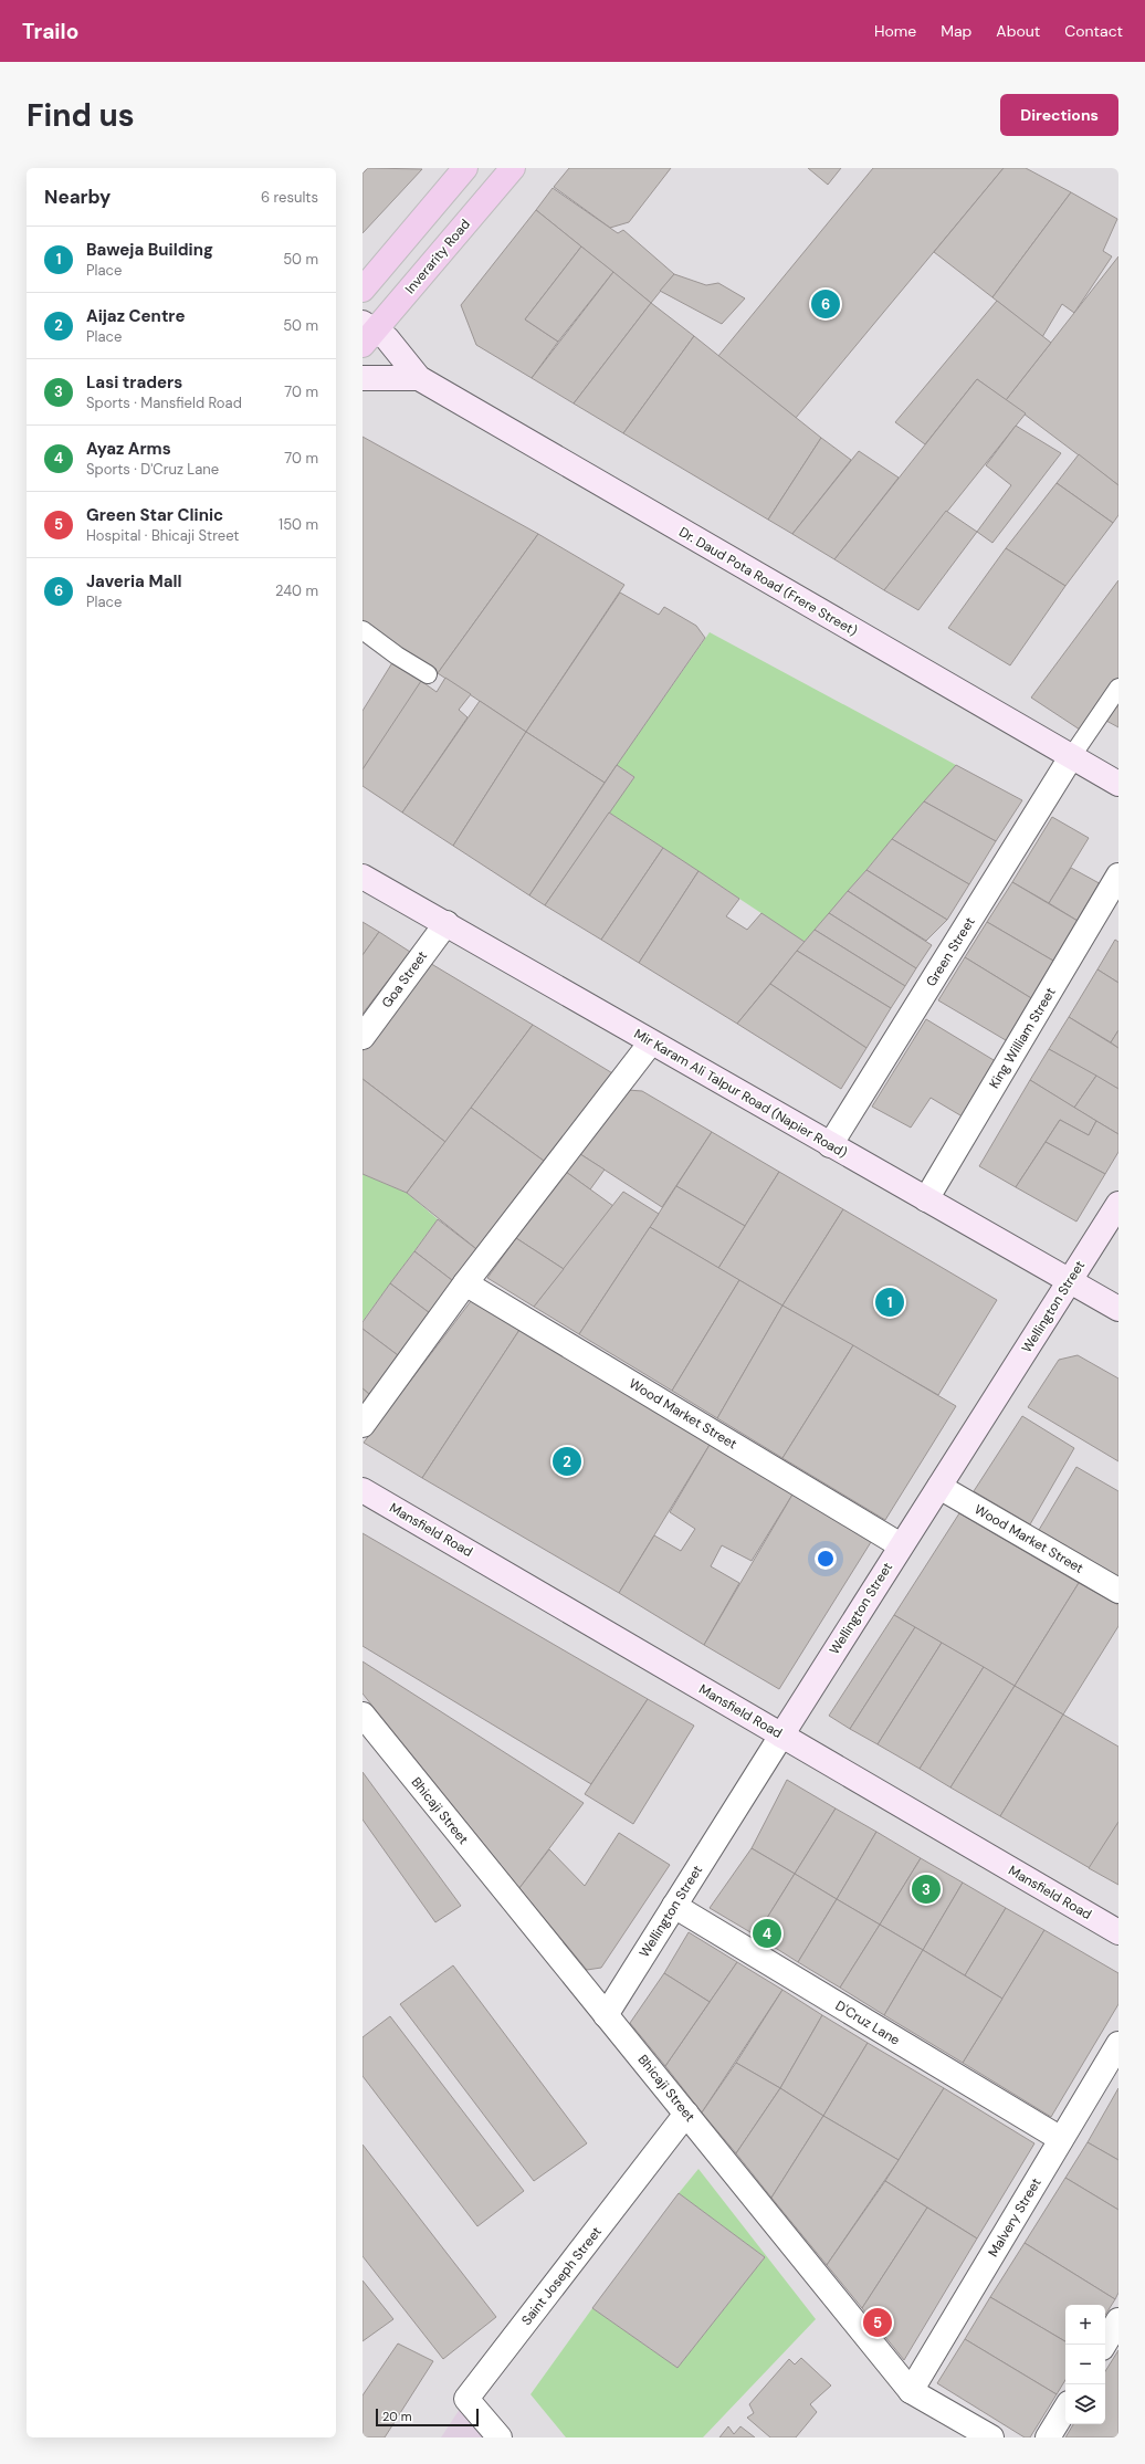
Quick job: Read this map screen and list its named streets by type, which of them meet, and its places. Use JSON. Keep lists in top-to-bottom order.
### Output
{
  "streets": {
    "main road": ["Inverarity Road"],
    "street": [
      "Dr. Daud Pota Road (Frere Street)",
      "Green Street",
      "Goa Street",
      "King William Street",
      "Mir Karam Ali Talpur Road (Napier Road)",
      "Wellington Street",
      "Wood Market Street",
      "Mansfield Road",
      "Bhicaji Street",
      "D'Cruz Lane",
      "Malvery Street",
      "Saint Joseph Street"
    ]
  },
  "crossings": [
    ["Inverarity Road", "Dr. Daud Pota Road (Frere Street)"],
    ["Dr. Daud Pota Road (Frere Street)", "Green Street"],
    ["Green Street", "Mir Karam Ali Talpur Road (Napier Road)"],
    ["Goa Street", "Mir Karam Ali Talpur Road (Napier Road)"],
    ["King William Street", "Mir Karam Ali Talpur Road (Napier Road)"],
    ["Mir Karam Ali Talpur Road (Napier Road)", "Wellington Street"],
    ["Wellington Street", "Wood Market Street"],
    ["Wellington Street", "Mansfield Road"],
    ["Wellington Street", "Bhicaji Street"],
    ["Wellington Street", "D'Cruz Lane"],
    ["Bhicaji Street", "Malvery Street"],
    ["Bhicaji Street", "Saint Joseph Street"],
    ["D'Cruz Lane", "Malvery Street"]
  ],
  "scale_bar": "20 m",
  "page": {
    "header": "Trailo",
    "nav": [
      "Home",
      "Map",
      "About",
      "Contact"
    ],
    "buttons": "Directions",
    "title": "Find us",
    "heading": ["Nearby", "6 results"],
    "list": [
      {
        "mark": "1",
        "name": "Baweja Building",
        "note": "Place",
        "value": "50 m"
      },
      {
        "mark": "2",
        "name": "Aijaz Centre",
        "note": "Place",
        "value": "50 m"
      },
      {
        "mark": "3",
        "name": "Lasi traders",
        "note": "Sports · Mansfield Road",
        "value": "70 m"
      },
      {
        "mark": "4",
        "name": "Ayaz Arms",
        "note": "Sports · D'Cruz Lane",
        "value": "70 m"
      },
      {
        "mark": "5",
        "name": "Green Star Clinic",
        "note": "Hospital · Bhicaji Street",
        "value": "150 m"
      },
      {
        "mark": "6",
        "name": "Javeria Mall",
        "note": "Place",
        "value": "240 m"
      }
    ],
    "pins": [
      "6",
      "1",
      "2",
      "3",
      "4",
      "5"
    ],
    "map_buttons": ["+", "−"],
    "scale": "20 m"
  }
}
